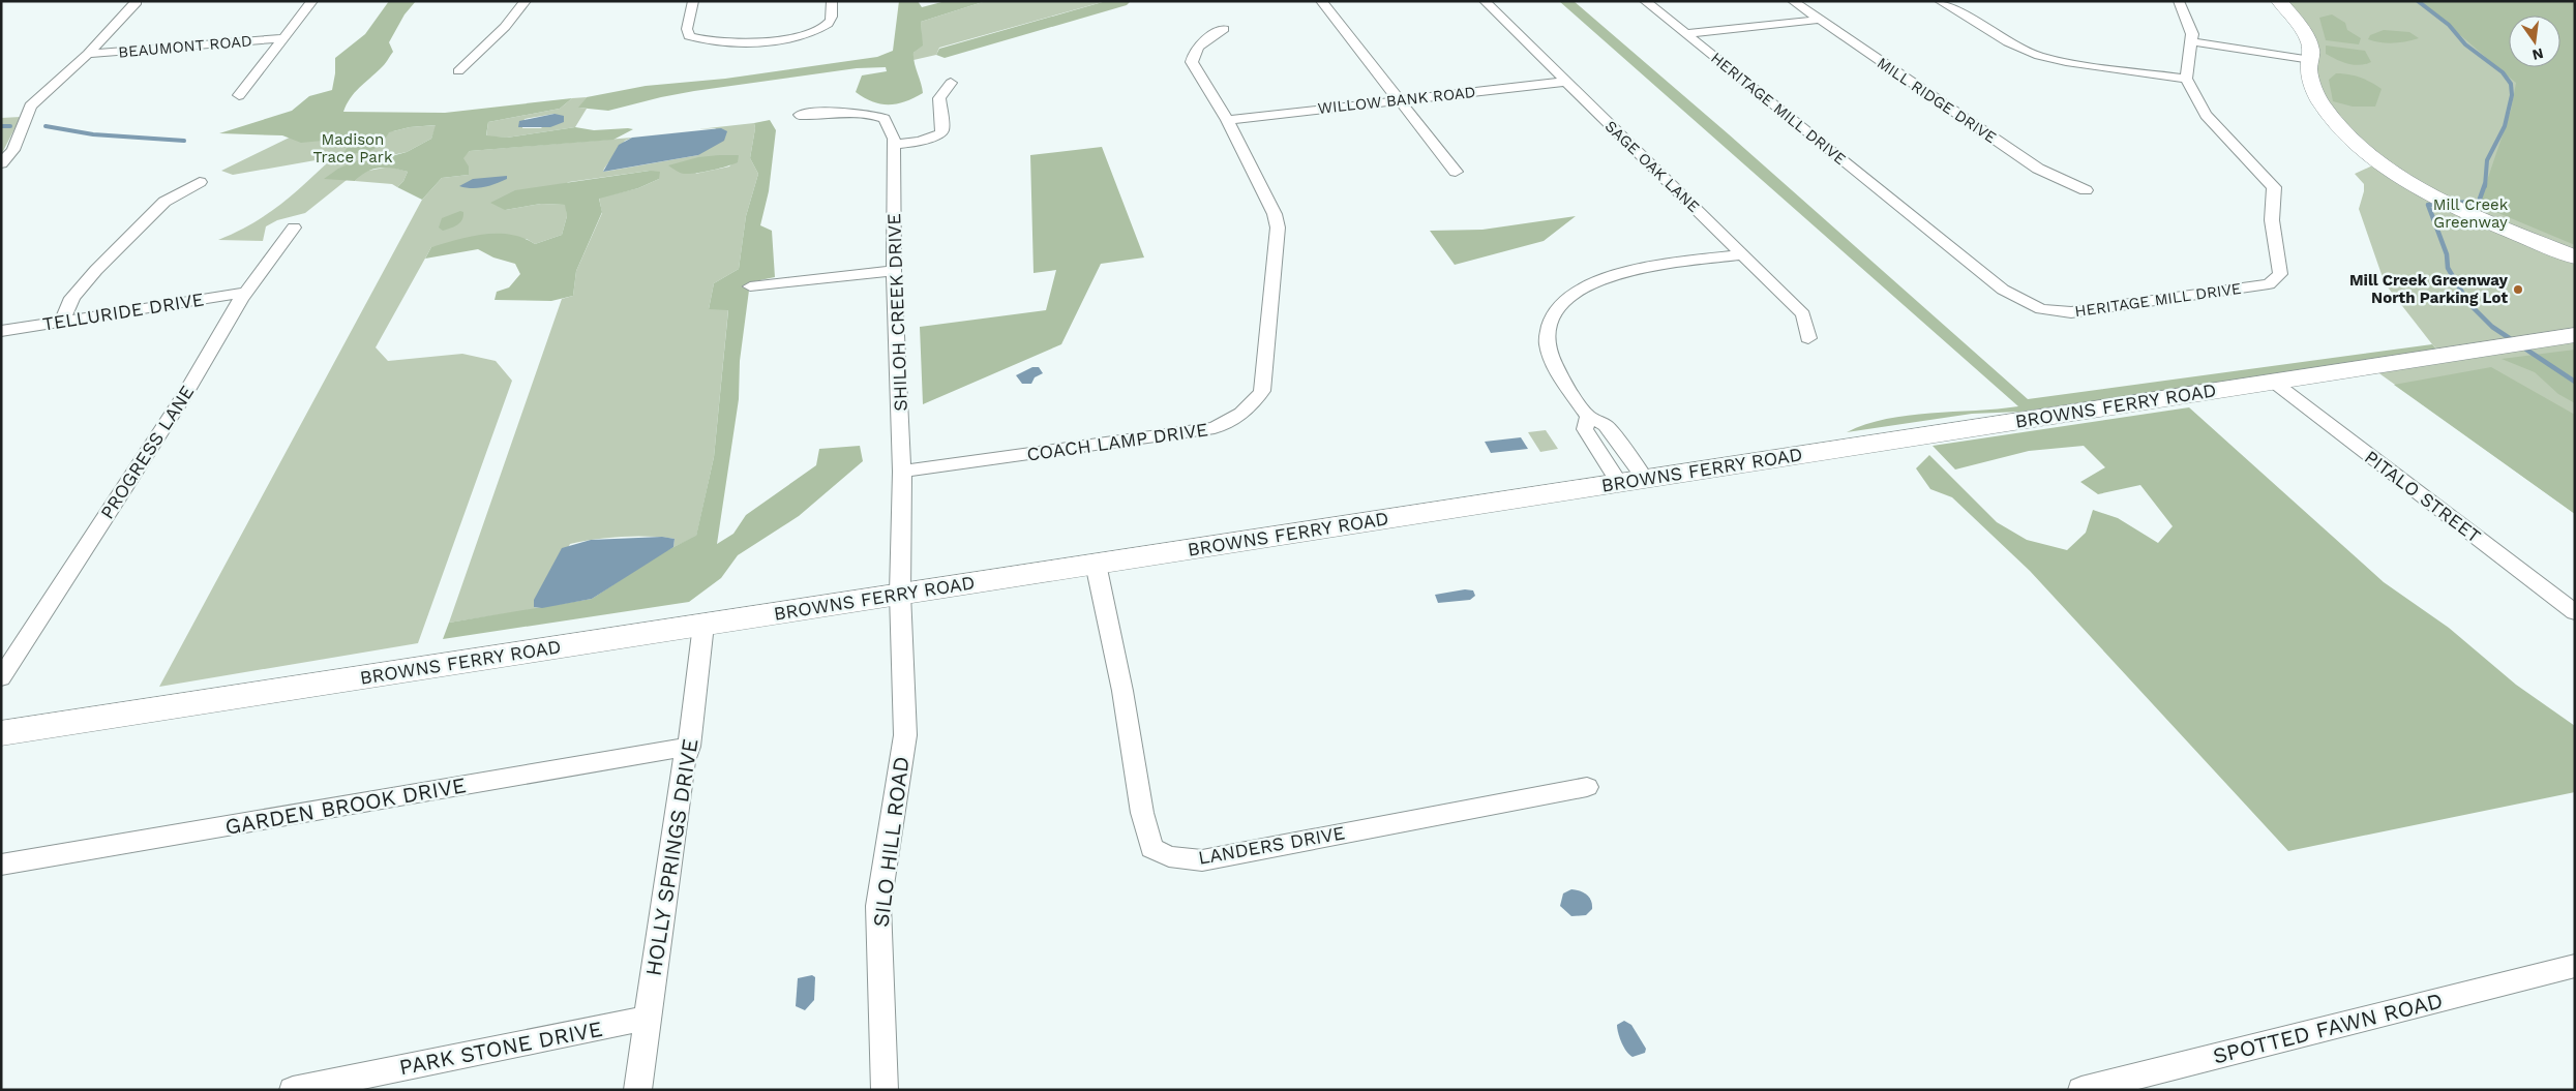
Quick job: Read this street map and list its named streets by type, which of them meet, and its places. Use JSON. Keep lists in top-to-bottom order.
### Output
{
  "streets": {
    "street": [
      "BEAUMONT ROAD",
      "WILLOW BANK ROAD",
      "MILL RIDGE DRIVE",
      "HERITAGE MILL DRIVE",
      "SAGE OAK LANE",
      "TELLURIDE DRIVE",
      "SHILOH CREEK DRIVE",
      "BROWNS FERRY ROAD",
      "COACH LAMP DRIVE",
      "PROGRESS LANE",
      "PITALO STREET",
      "GARDEN BROOK DRIVE",
      "SILO HILL ROAD",
      "LANDERS DRIVE",
      "HOLLY SPRINGS DRIVE",
      "SPOTTED FAWN ROAD",
      "PARK STONE DRIVE"
    ]
  },
  "crossings": [
    ["WILLOW BANK ROAD", "SAGE OAK LANE"],
    ["WILLOW BANK ROAD", "COACH LAMP DRIVE"],
    ["TELLURIDE DRIVE", "PROGRESS LANE"],
    ["SHILOH CREEK DRIVE", "BROWNS FERRY ROAD"],
    ["SHILOH CREEK DRIVE", "COACH LAMP DRIVE"],
    ["SHILOH CREEK DRIVE", "SILO HILL ROAD"],
    ["BROWNS FERRY ROAD", "PITALO STREET"],
    ["BROWNS FERRY ROAD", "SILO HILL ROAD"],
    ["BROWNS FERRY ROAD", "LANDERS DRIVE"],
    ["BROWNS FERRY ROAD", "HOLLY SPRINGS DRIVE"],
    ["GARDEN BROOK DRIVE", "HOLLY SPRINGS DRIVE"],
    ["HOLLY SPRINGS DRIVE", "PARK STONE DRIVE"]
  ],
  "parks": ["Madison Trace Park", "Mill Creek Greenway"],
  "places": ["Mill Creek Greenway North Parking Lot"],
  "north": "bottom"
}
